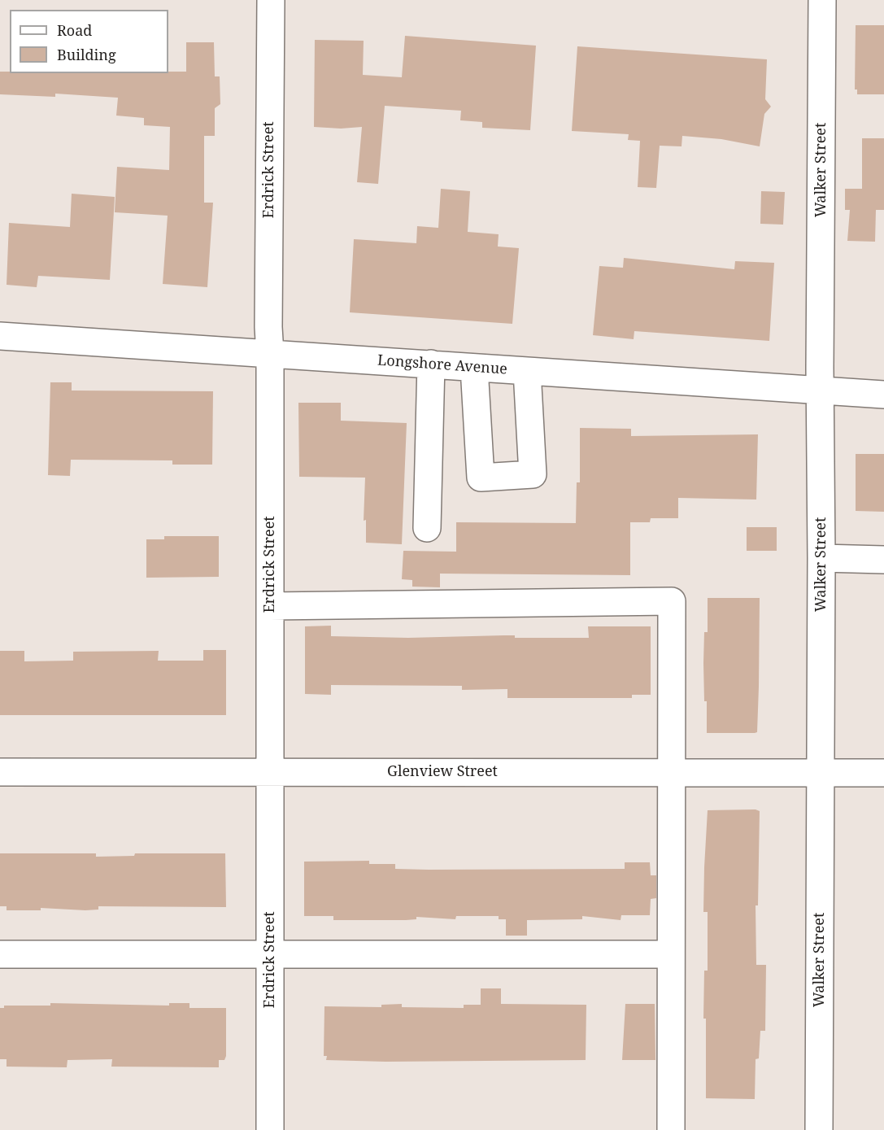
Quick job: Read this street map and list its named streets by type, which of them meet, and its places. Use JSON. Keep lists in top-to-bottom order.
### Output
{
  "streets": {
    "street": [
      "Erdrick Street",
      "Walker Street",
      "Longshore Avenue",
      "Glenview Street"
    ]
  },
  "crossings": [
    ["Erdrick Street", "Longshore Avenue"],
    ["Erdrick Street", "Glenview Street"],
    ["Walker Street", "Longshore Avenue"],
    ["Walker Street", "Glenview Street"]
  ],
  "legend": ["Road", "Building"]
}
